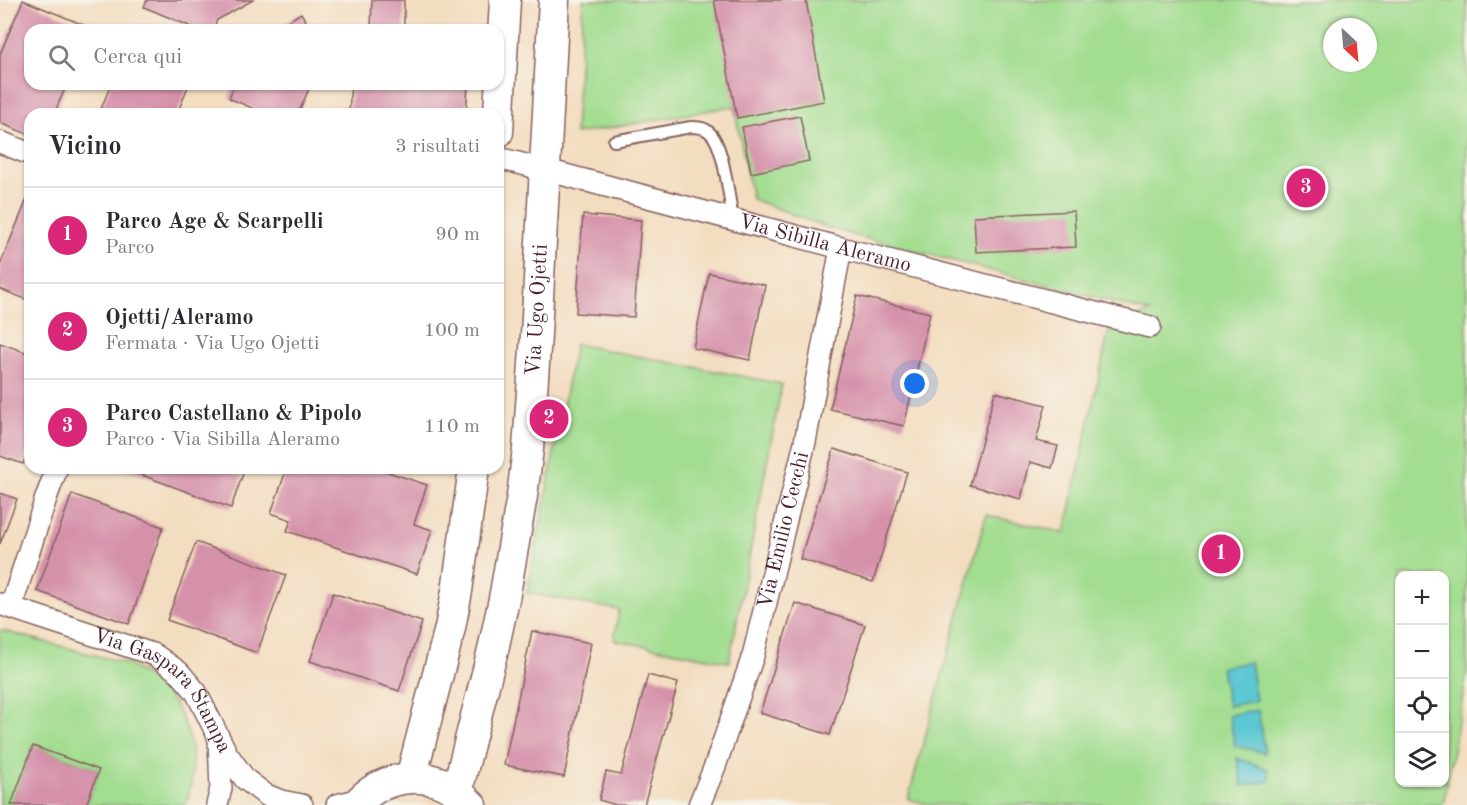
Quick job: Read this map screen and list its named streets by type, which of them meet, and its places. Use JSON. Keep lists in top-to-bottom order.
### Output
{
  "streets": {
    "main road": ["Via Ugo Ojetti"],
    "street": ["Via Sibilla Aleramo", "Via Emilio Cecchi", "Via Gaspara Stampa"]
  },
  "crossings": [
    ["Via Sibilla Aleramo", "Via Ugo Ojetti"],
    ["Via Sibilla Aleramo", "Via Emilio Cecchi"]
  ],
  "north": "bottom right",
  "page": {
    "search": "Cerca qui",
    "heading": ["Vicino", "3 risultati"],
    "pins": ["3", "2", "1"],
    "list": [
      {
        "mark": "1",
        "name": "Parco Age & Scarpelli",
        "note": "Parco",
        "value": "90 m"
      },
      {
        "mark": "2",
        "name": "Ojetti/Aleramo",
        "note": "Fermata · Via Ugo Ojetti",
        "value": "100 m"
      },
      {
        "mark": "3",
        "name": "Parco Castellano & Pipolo",
        "note": "Parco · Via Sibilla Aleramo",
        "value": "110 m"
      }
    ],
    "map_buttons": ["+", "−"]
  }
}
